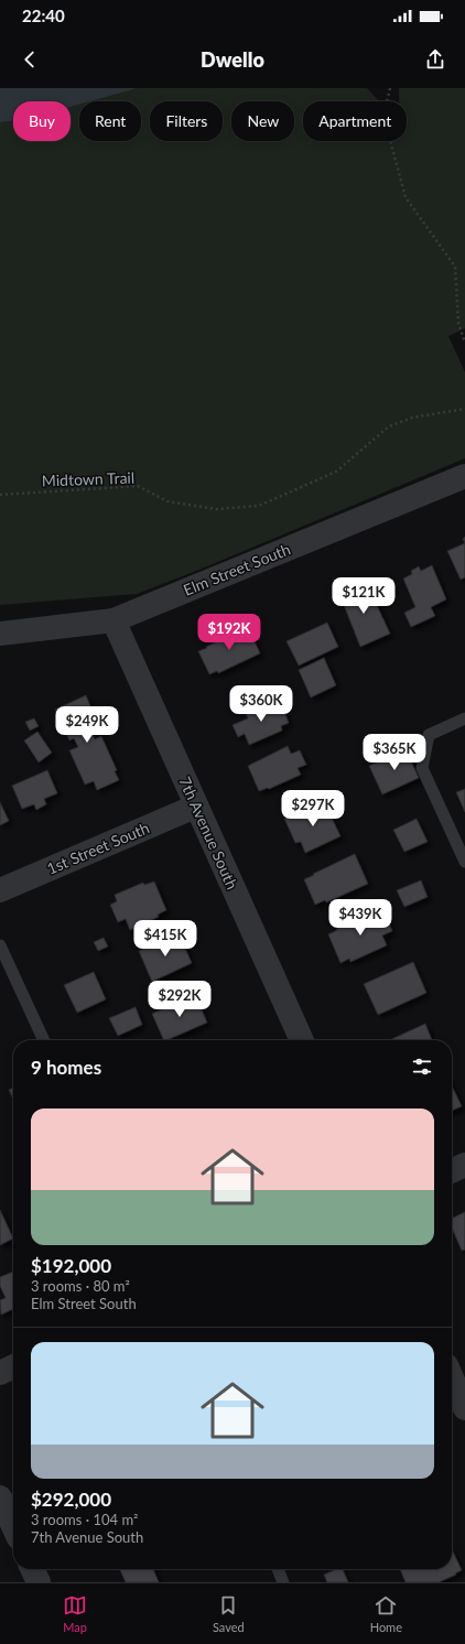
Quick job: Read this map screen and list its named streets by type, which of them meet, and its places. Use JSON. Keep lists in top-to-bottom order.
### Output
{
  "streets": {
    "street": ["Elm Street South", "7th Avenue South", "1st Street South"],
    "path": ["Midtown Trail"]
  },
  "crossings": [
    ["Elm Street South", "7th Avenue South"],
    ["7th Avenue South", "1st Street South"]
  ],
  "page": {
    "status": "22:40",
    "header": "Dwello",
    "chip": [
      "Buy",
      "Rent",
      "Filters",
      "New",
      "Apartment"
    ],
    "price": [
      "$121K",
      "$192K",
      "$360K",
      "$249K",
      "$365K",
      "$297K",
      "$439K",
      "$415K",
      "$292K"
    ],
    "heading": "9 homes",
    "list": [
      {
        "name": "$192,000",
        "note": "3 rooms · 80 m² · Elm Street South"
      },
      {
        "name": "$292,000",
        "note": "3 rooms · 104 m² · 7th Avenue South"
      }
    ],
    "tabs": ["Map", "Saved", "Home"]
  }
}
